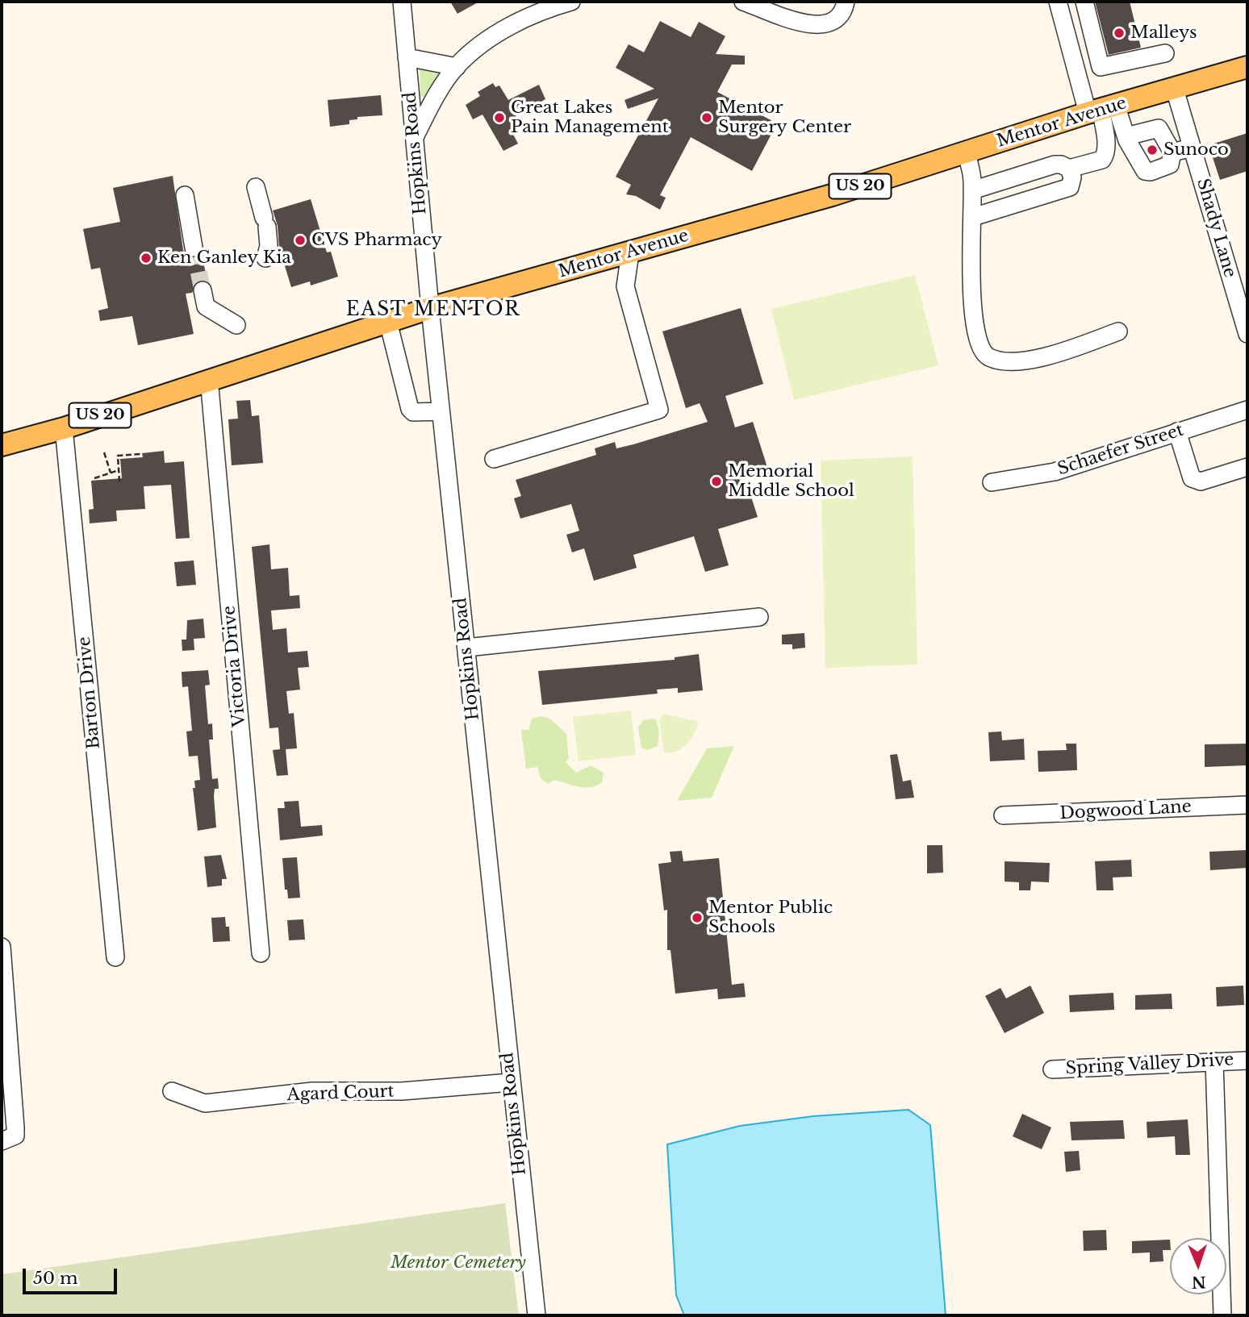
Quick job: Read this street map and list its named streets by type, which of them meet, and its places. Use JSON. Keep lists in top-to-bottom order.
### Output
{
  "streets": {
    "main road": ["Mentor Avenue", "US 20"],
    "street": [
      "Hopkins Road",
      "Shady Lane",
      "Schaefer Street",
      "Victoria Drive",
      "Barton Drive",
      "Dogwood Lane",
      "Spring Valley Drive",
      "Agard Court"
    ]
  },
  "crossings": [
    ["Mentor Avenue", "Hopkins Road"],
    ["Mentor Avenue", "Shady Lane"],
    ["Mentor Avenue", "Victoria Drive"],
    ["Mentor Avenue", "Barton Drive"],
    ["Hopkins Road", "Agard Court"]
  ],
  "districts": ["EAST MENTOR"],
  "parks": ["Mentor Cemetery"],
  "places": [
    "Malleys",
    "Great Lakes Pain Management",
    "Mentor Surgery Center",
    "Sunoco",
    "CVS Pharmacy",
    "Ken Ganley Kia",
    "Memorial Middle School",
    "Mentor Public Schools"
  ],
  "scale_bar": "50 m",
  "north": "bottom"
}
